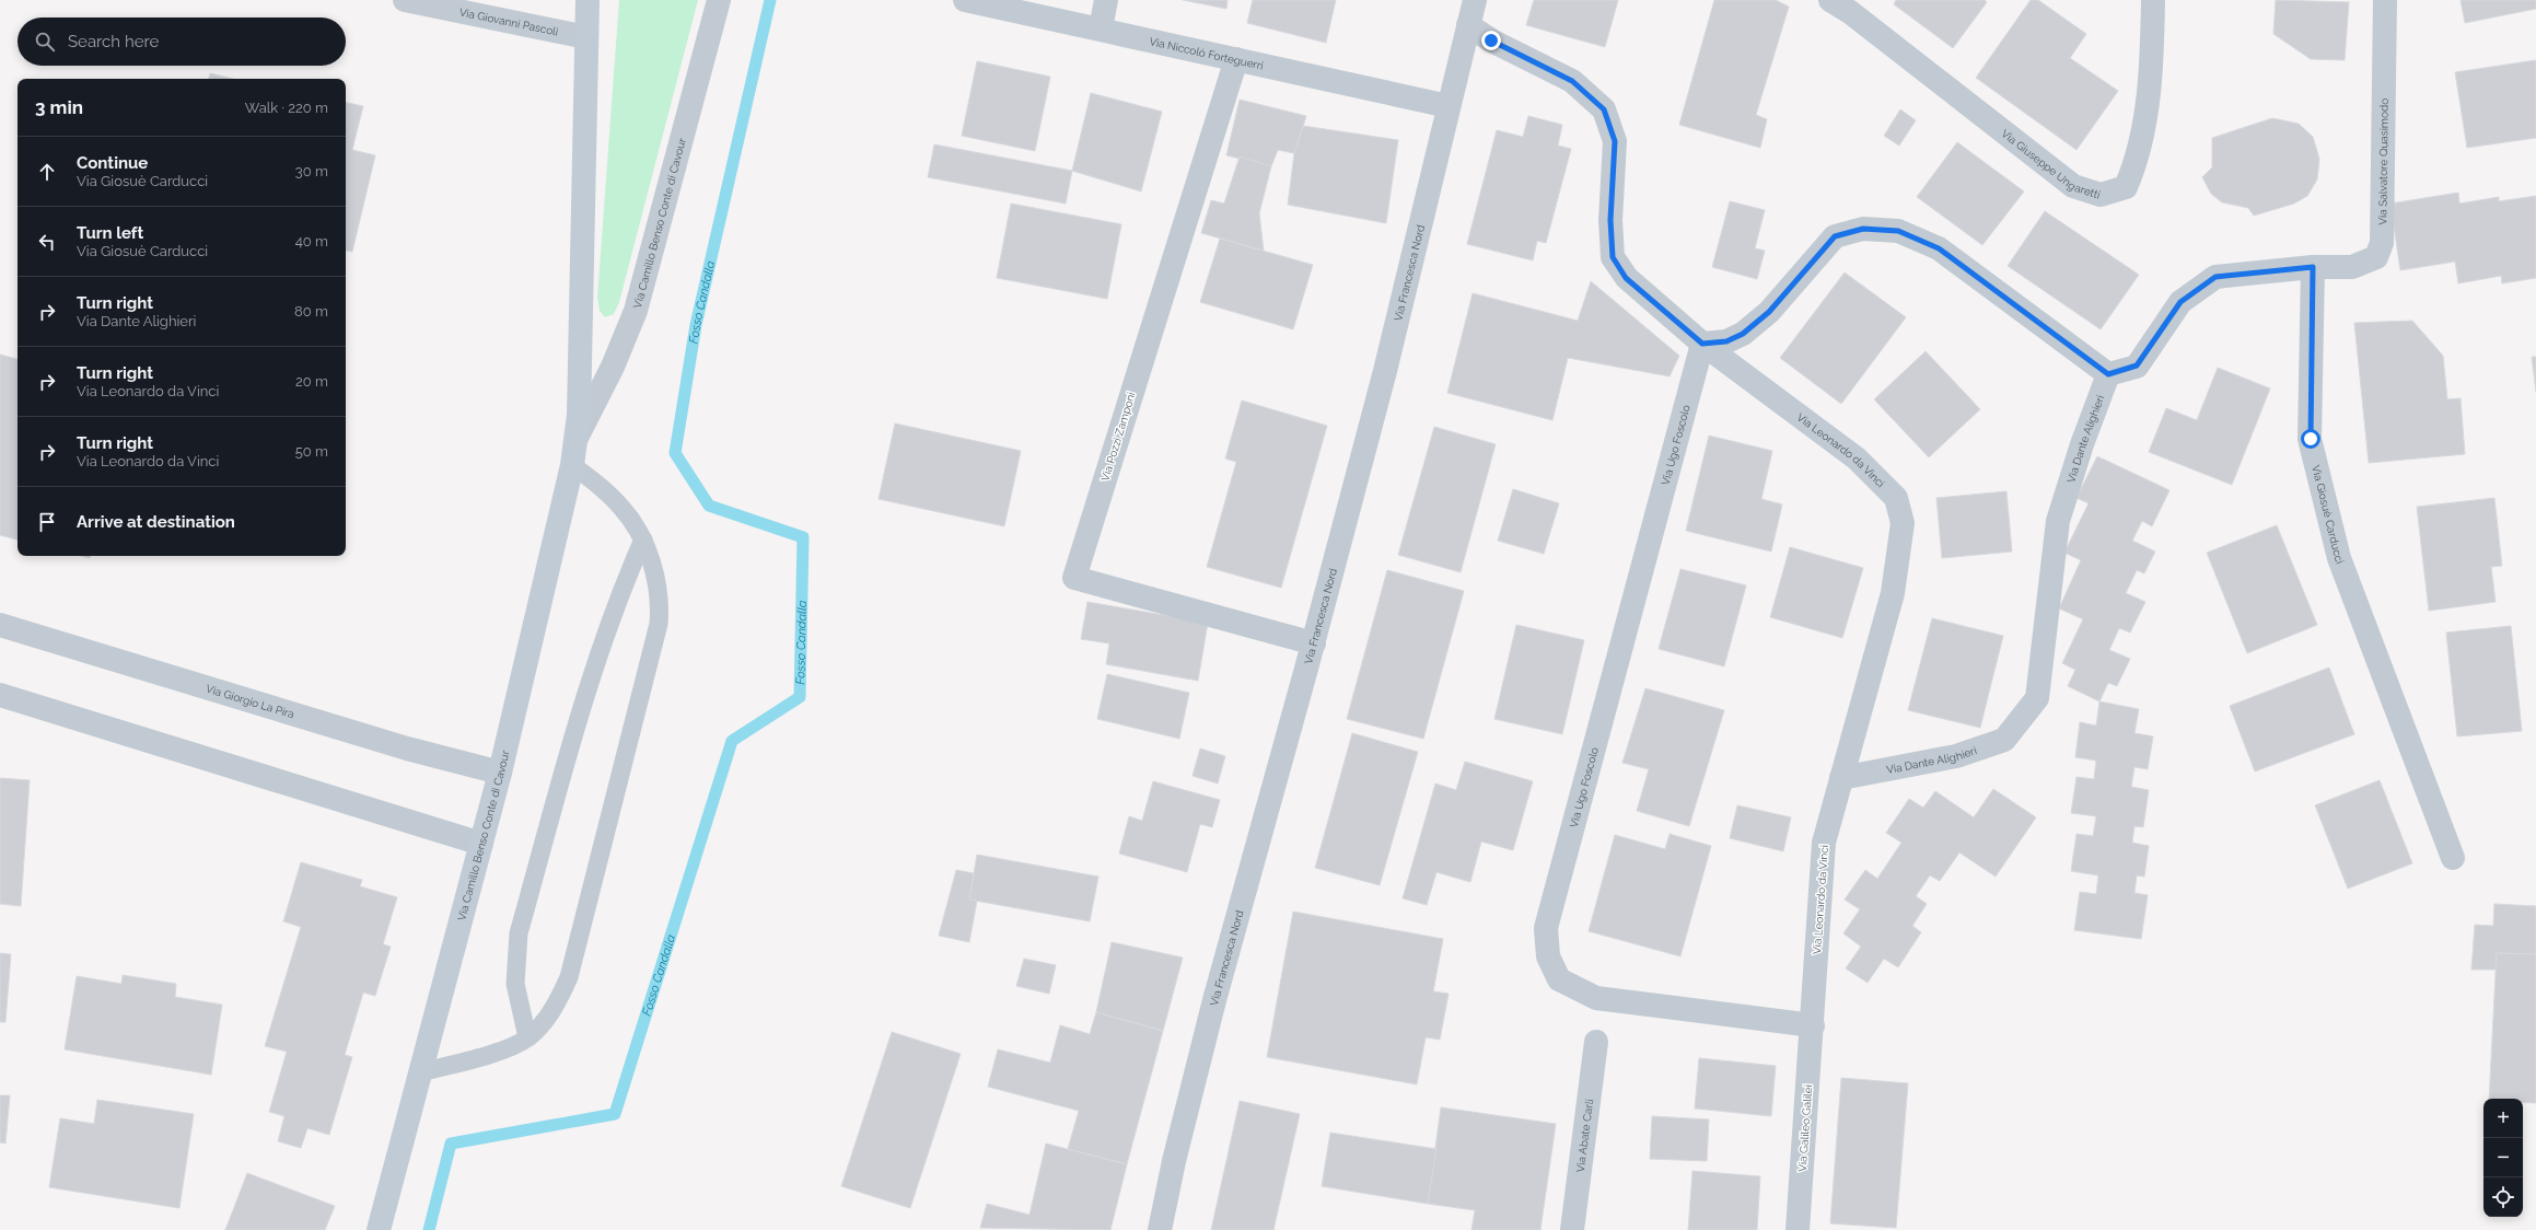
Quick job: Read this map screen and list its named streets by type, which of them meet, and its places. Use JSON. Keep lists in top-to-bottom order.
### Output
{
  "streets": {
    "main road": ["Via Camillo Benso Conte di Cavour"],
    "street": [
      "Via Giovanni Pascoli",
      "Via Niccolò Forteguerri",
      "Via Giuseppe Ungaretti",
      "Via Salvatore Quasimodo",
      "Via Francesca Nord",
      "Via Pozzi Zamponi",
      "Via Dante Alighieri",
      "Via Ugo Foscolo",
      "Via Leonardo da Vinci",
      "Via Giosuè Carducci",
      "Via Giorgio La Pira",
      "Via Galileo Galilei",
      "Via Abate Carli"
    ]
  },
  "crossings": [
    ["Via Giovanni Pascoli", "Via Camillo Benso Conte di Cavour"],
    ["Via Niccolò Forteguerri", "Via Francesca Nord"],
    ["Via Niccolò Forteguerri", "Via Pozzi Zamponi"],
    ["Via Salvatore Quasimodo", "Via Giosuè Carducci"],
    ["Via Camillo Benso Conte di Cavour", "Via Giorgio La Pira"],
    ["Via Francesca Nord", "Via Pozzi Zamponi"],
    ["Via Francesca Nord", "Via Leonardo da Vinci"],
    ["Via Dante Alighieri", "Via Leonardo da Vinci"],
    ["Via Ugo Foscolo", "Via Leonardo da Vinci"],
    ["Via Ugo Foscolo", "Via Galileo Galilei"],
    ["Via Leonardo da Vinci", "Via Galileo Galilei"]
  ],
  "water": ["Fosso Candalla"],
  "page": {
    "search": "Search here",
    "heading": ["3 min", "Walk · 220 m"],
    "list": [
      ["Continue", "Via Giosuè Carducci", "30 m"],
      ["Turn left", "Via Giosuè Carducci", "40 m"],
      ["Turn right", "Via Dante Alighieri", "80 m"],
      ["Turn right", "Via Leonardo da Vinci", "20 m"],
      ["Turn right", "Via Leonardo da Vinci", "50 m"],
      "Arrive at destination"
    ],
    "map_buttons": ["+", "−"]
  }
}
